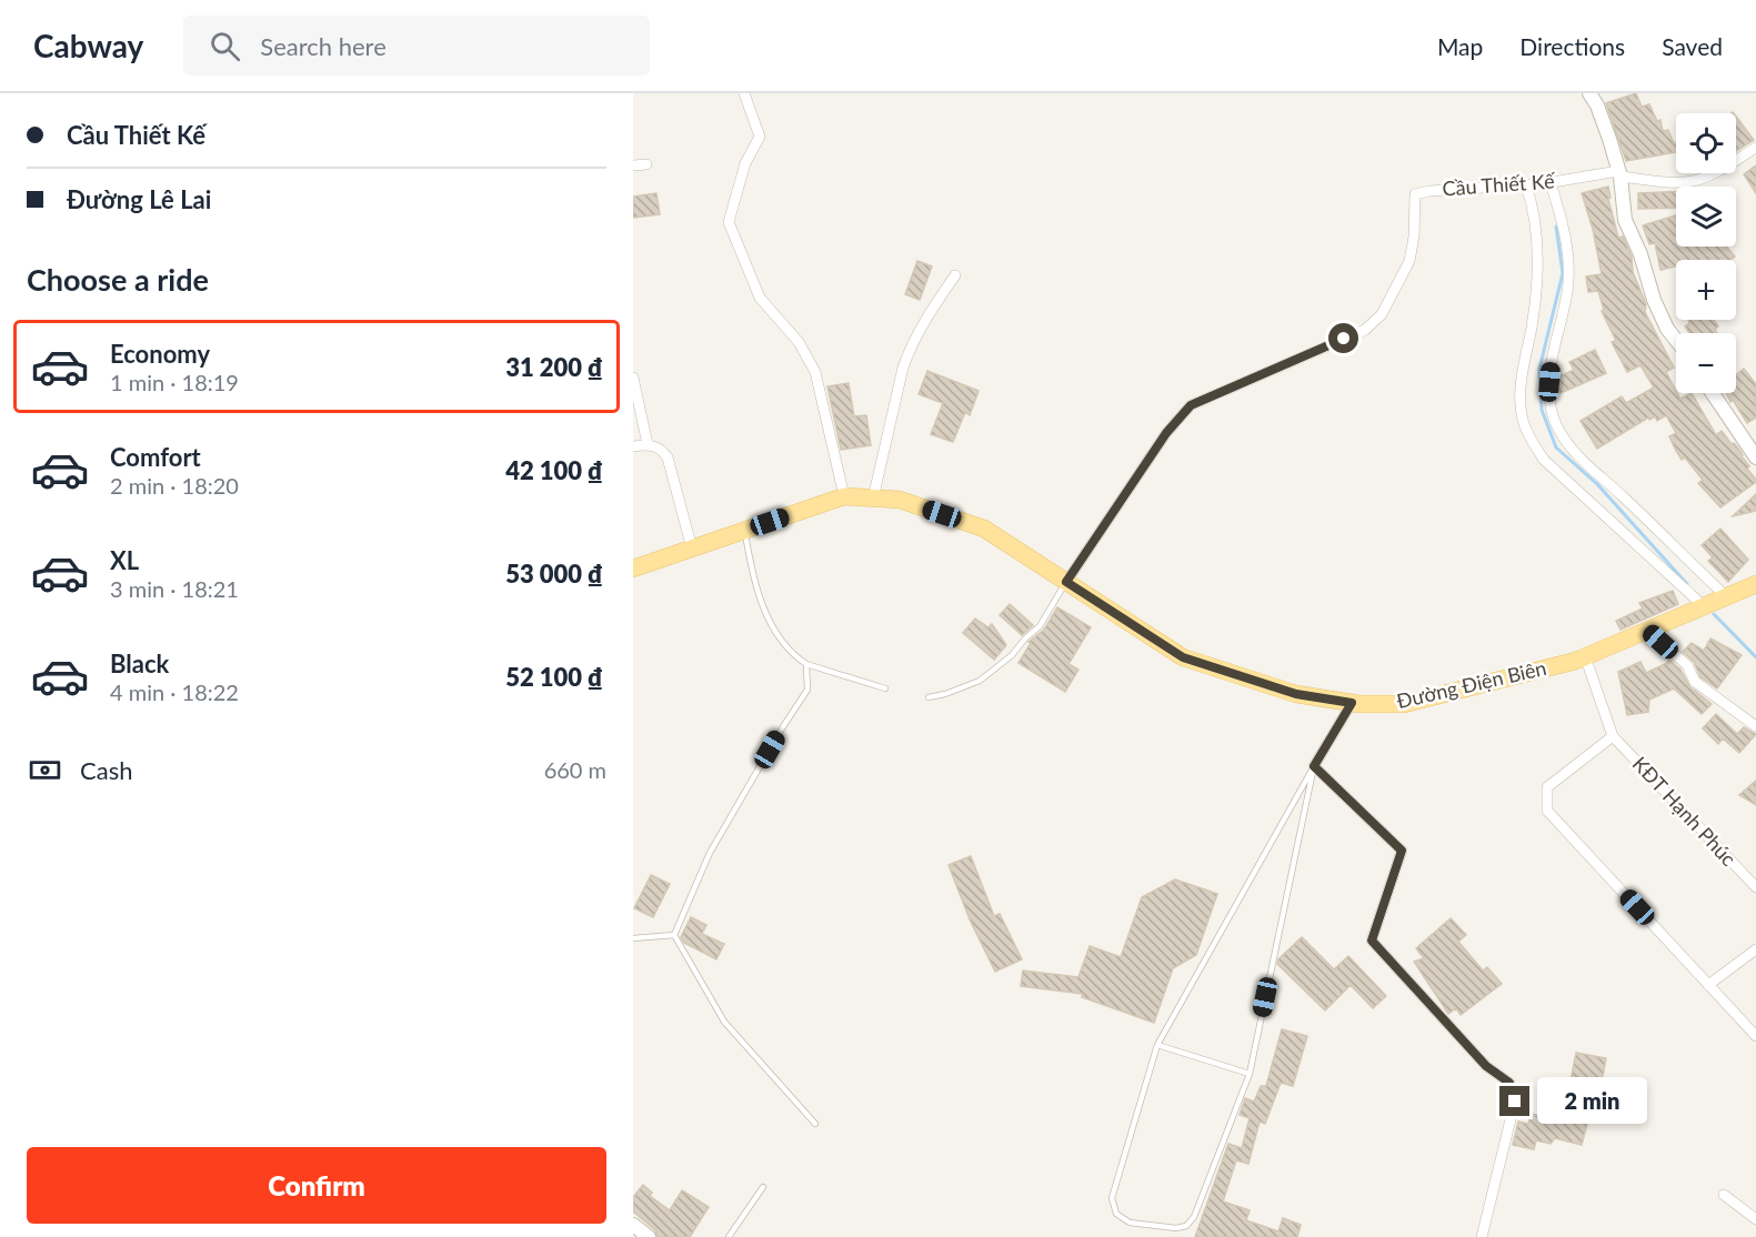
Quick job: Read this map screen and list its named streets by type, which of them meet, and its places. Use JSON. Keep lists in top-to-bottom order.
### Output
{
  "streets": {
    "main road": ["Đường Điện Biên"],
    "street": ["Cầu Thiết Kế", "KĐT Hạnh Phúc"]
  },
  "crossings": [
    ["Cầu Thiết Kế", "Đường Điện Biên"],
    ["Đường Điện Biên", "KĐT Hạnh Phúc"]
  ],
  "page": {
    "header": "Cabway",
    "search": "Search here",
    "nav": ["Map", "Directions", "Saved"],
    "banner": ["Cầu Thiết Kế", "Đường Lê Lai"],
    "map_buttons": ["+", "−"],
    "heading": "Choose a ride",
    "list": [
      {
        "name": "Economy",
        "note": "1 min · 18:19",
        "value": "31 200 ₫"
      },
      {
        "name": "Comfort",
        "note": "2 min · 18:20",
        "value": "42 100 ₫"
      },
      {
        "name": "XL",
        "note": "3 min · 18:21",
        "value": "53 000 ₫"
      },
      {
        "name": "Black",
        "note": "4 min · 18:22",
        "value": "52 100 ₫"
      }
    ],
    "pay": ["Cash", "660 m"],
    "bubble": "2 min",
    "buttons": "Confirm"
  }
}
